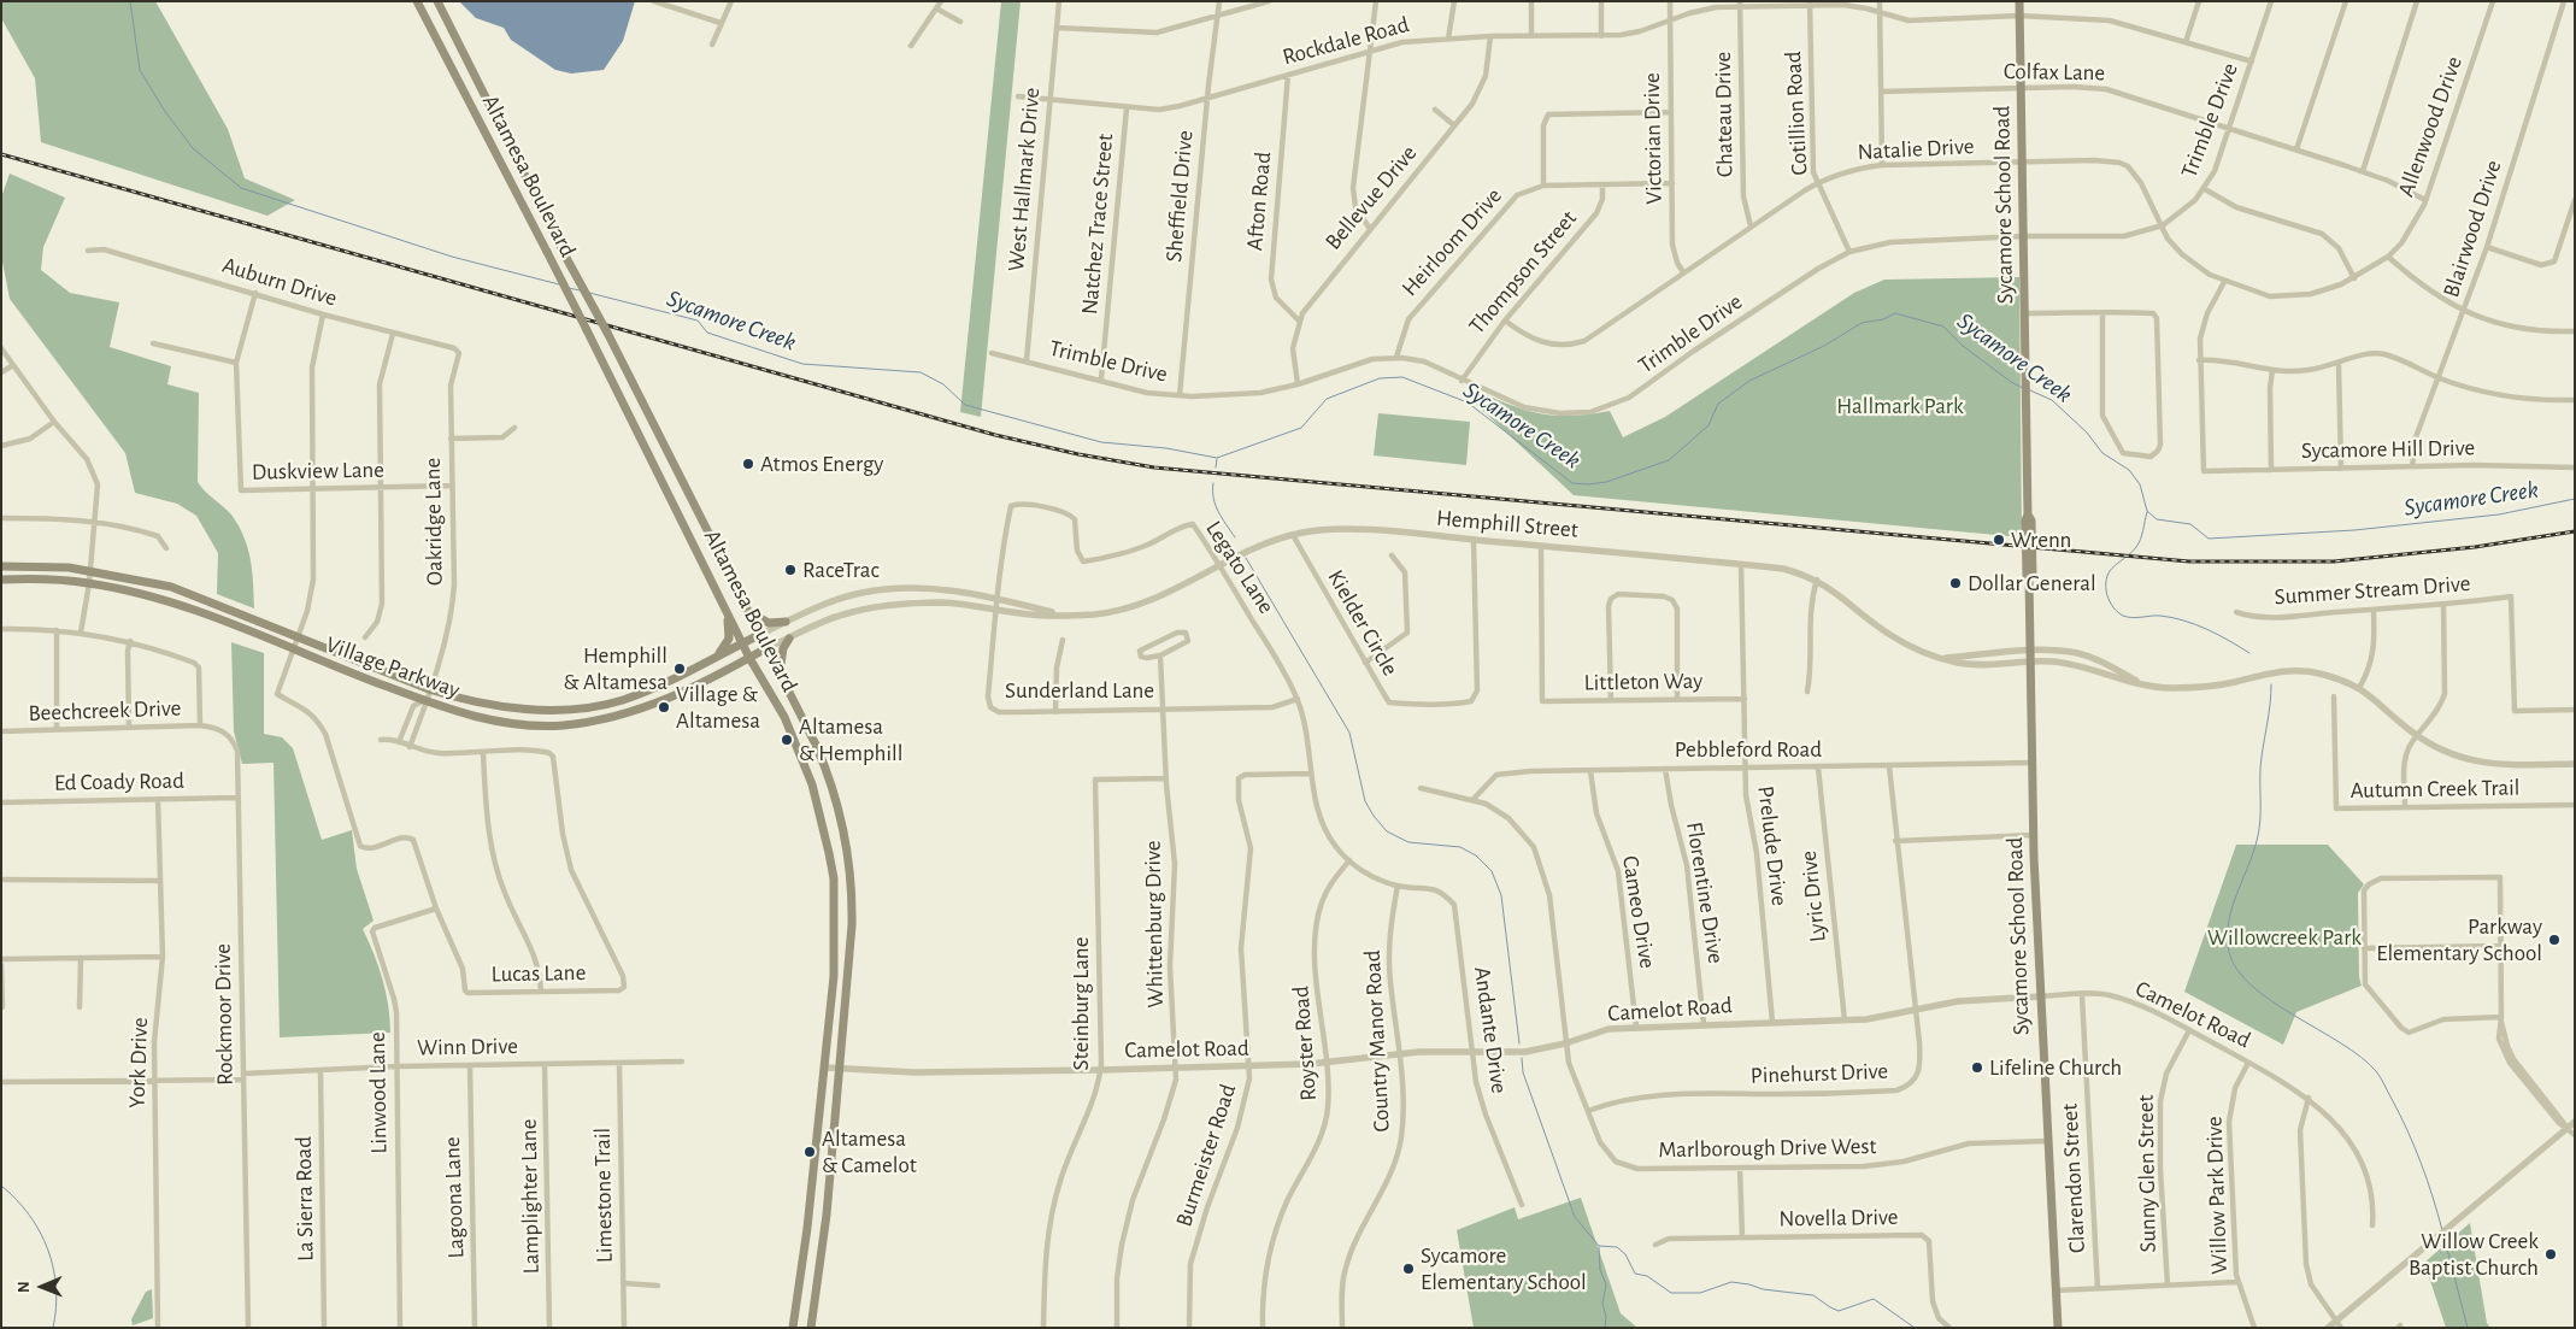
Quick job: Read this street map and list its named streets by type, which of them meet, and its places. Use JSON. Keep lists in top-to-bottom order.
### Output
{
  "streets": {
    "main road": ["Altamesa Boulevard", "Sycamore School Road", "Village Parkway"],
    "street": [
      "Rockdale Road",
      "Colfax Lane",
      "Cotillion Road",
      "Chateau Drive",
      "Trimble Drive",
      "Allenwood Drive",
      "Victorian Drive",
      "Natalie Drive",
      "West Hallmark Drive",
      "Sheffield Drive",
      "Bellevue Drive",
      "Afton Road",
      "Natchez Trace Street",
      "Blairwood Drive",
      "Heirloom Drive",
      "Thompson Street",
      "Auburn Drive",
      "Sycamore Hill Drive",
      "Duskview Lane",
      "Oakridge Lane",
      "Hemphill Street",
      "Legato Lane",
      "Summer Stream Drive",
      "Kielder Circle",
      "Littleton Way",
      "Sunderland Lane",
      "Beechcreek Drive",
      "Pebbleford Road",
      "Ed Coady Road",
      "Autumn Creek Trail",
      "Prelude Drive",
      "Florentine Drive",
      "Lyric Drive",
      "Cameo Drive",
      "Whittenburg Drive",
      "Lucas Lane",
      "Steinburg Lane",
      "Camelot Road",
      "Rockmoor Drive",
      "Andante Drive",
      "Country Manor Road",
      "Royster Road",
      "Winn Drive",
      "York Drive",
      "Pinehurst Drive",
      "Linwood Lane",
      "Marlborough Drive West",
      "Burmeister Road",
      "Sunny Glen Street",
      "Clarendon Street",
      "Limestone Trail",
      "Willow Park Drive",
      "Lamplighter Lane",
      "Lagoona Lane",
      "La Sierra Road",
      "Novella Drive"
    ]
  },
  "crossings": [
    ["Rockdale Road", "Cotillion Road"],
    ["Rockdale Road", "Chateau Drive"],
    ["Rockdale Road", "Trimble Drive"],
    ["Rockdale Road", "Victorian Drive"],
    ["Rockdale Road", "West Hallmark Drive"],
    ["Rockdale Road", "Sheffield Drive"],
    ["Rockdale Road", "Bellevue Drive"],
    ["Rockdale Road", "Afton Road"],
    ["Rockdale Road", "Sycamore School Road"],
    ["Rockdale Road", "Natchez Trace Street"],
    ["Colfax Lane", "Trimble Drive"],
    ["Colfax Lane", "Allenwood Drive"],
    ["Colfax Lane", "Sycamore School Road"],
    ["Cotillion Road", "Trimble Drive"],
    ["Cotillion Road", "Natalie Drive"],
    ["Chateau Drive", "Natalie Drive"],
    ["Trimble Drive", "Natalie Drive"],
    ["Trimble Drive", "West Hallmark Drive"],
    ["Trimble Drive", "Sheffield Drive"],
    ["Trimble Drive", "Bellevue Drive"],
    ["Trimble Drive", "Sycamore School Road"],
    ["Trimble Drive", "Natchez Trace Street"],
    ["Trimble Drive", "Heirloom Drive"],
    ["Trimble Drive", "Thompson Street"],
    ["Allenwood Drive", "Natalie Drive"],
    ["Victorian Drive", "Natalie Drive"],
    ["Victorian Drive", "Heirloom Drive"],
    ["Natalie Drive", "Sycamore School Road"],
    ["Natalie Drive", "Thompson Street"],
    ["Altamesa Boulevard", "Hemphill Street"],
    ["Altamesa Boulevard", "Village Parkway"],
    ["Altamesa Boulevard", "Camelot Road"],
    ["Bellevue Drive", "Afton Road"],
    ["Sycamore School Road", "Hemphill Street"],
    ["Sycamore School Road", "Pebbleford Road"],
    ["Sycamore School Road", "Camelot Road"],
    ["Sycamore School Road", "Marlborough Drive West"],
    ["Blairwood Drive", "Sycamore Hill Drive"],
    ["Heirloom Drive", "Thompson Street"],
    ["Auburn Drive", "Duskview Lane"],
    ["Auburn Drive", "Oakridge Lane"],
    ["Duskview Lane", "Oakridge Lane"],
    ["Oakridge Lane", "Village Parkway"],
    ["Hemphill Street", "Legato Lane"],
    ["Hemphill Street", "Kielder Circle"],
    ["Hemphill Street", "Village Parkway"],
    ["Hemphill Street", "Littleton Way"],
    ["Hemphill Street", "Sunderland Lane"],
    ["Hemphill Street", "Prelude Drive"],
    ["Legato Lane", "Sunderland Lane"],
    ["Legato Lane", "Andante Drive"],
    ["Legato Lane", "Country Manor Road"],
    ["Legato Lane", "Royster Road"],
    ["Legato Lane", "Burmeister Road"],
    ["Village Parkway", "Lucas Lane"],
    ["Littleton Way", "Prelude Drive"],
    ["Sunderland Lane", "Whittenburg Drive"],
    ["Beechcreek Drive", "Rockmoor Drive"],
    ["Pebbleford Road", "Prelude Drive"],
    ["Pebbleford Road", "Florentine Drive"],
    ["Pebbleford Road", "Lyric Drive"],
    ["Pebbleford Road", "Cameo Drive"],
    ["Pebbleford Road", "Pinehurst Drive"],
    ["Pebbleford Road", "Marlborough Drive West"],
    ["Ed Coady Road", "Rockmoor Drive"],
    ["Ed Coady Road", "York Drive"],
    ["Prelude Drive", "Camelot Road"],
    ["Florentine Drive", "Camelot Road"],
    ["Lyric Drive", "Camelot Road"],
    ["Cameo Drive", "Camelot Road"],
    ["Whittenburg Drive", "Steinburg Lane"],
    ["Whittenburg Drive", "Camelot Road"],
    ["Lucas Lane", "Linwood Lane"],
    ["Steinburg Lane", "Camelot Road"],
    ["Camelot Road", "Andante Drive"],
    ["Camelot Road", "Country Manor Road"],
    ["Camelot Road", "Royster Road"],
    ["Camelot Road", "Pinehurst Drive"],
    ["Camelot Road", "Marlborough Drive West"],
    ["Camelot Road", "Burmeister Road"],
    ["Camelot Road", "Sunny Glen Street"],
    ["Camelot Road", "Clarendon Street"],
    ["Camelot Road", "Willow Park Drive"],
    ["Rockmoor Drive", "Winn Drive"],
    ["Winn Drive", "York Drive"],
    ["Winn Drive", "Linwood Lane"],
    ["Winn Drive", "Limestone Trail"],
    ["Winn Drive", "Lamplighter Lane"],
    ["Winn Drive", "Lagoona Lane"],
    ["Winn Drive", "La Sierra Road"],
    ["Pinehurst Drive", "Marlborough Drive West"]
  ],
  "water": ["Sycamore Creek"],
  "parks": ["Hallmark Park", "Willowcreek Park"],
  "places": [
    "Atmos Energy",
    "Wrenn",
    "RaceTrac",
    "Dollar General",
    "Hemphill & Altamesa",
    "Village & Altamesa",
    "Altamesa & Hemphill",
    "Parkway Elementary School",
    "Lifeline Church",
    "Altamesa & Camelot",
    "Willow Creek Baptist Church",
    "Sycamore Elementary School"
  ],
  "north": "left"
}
